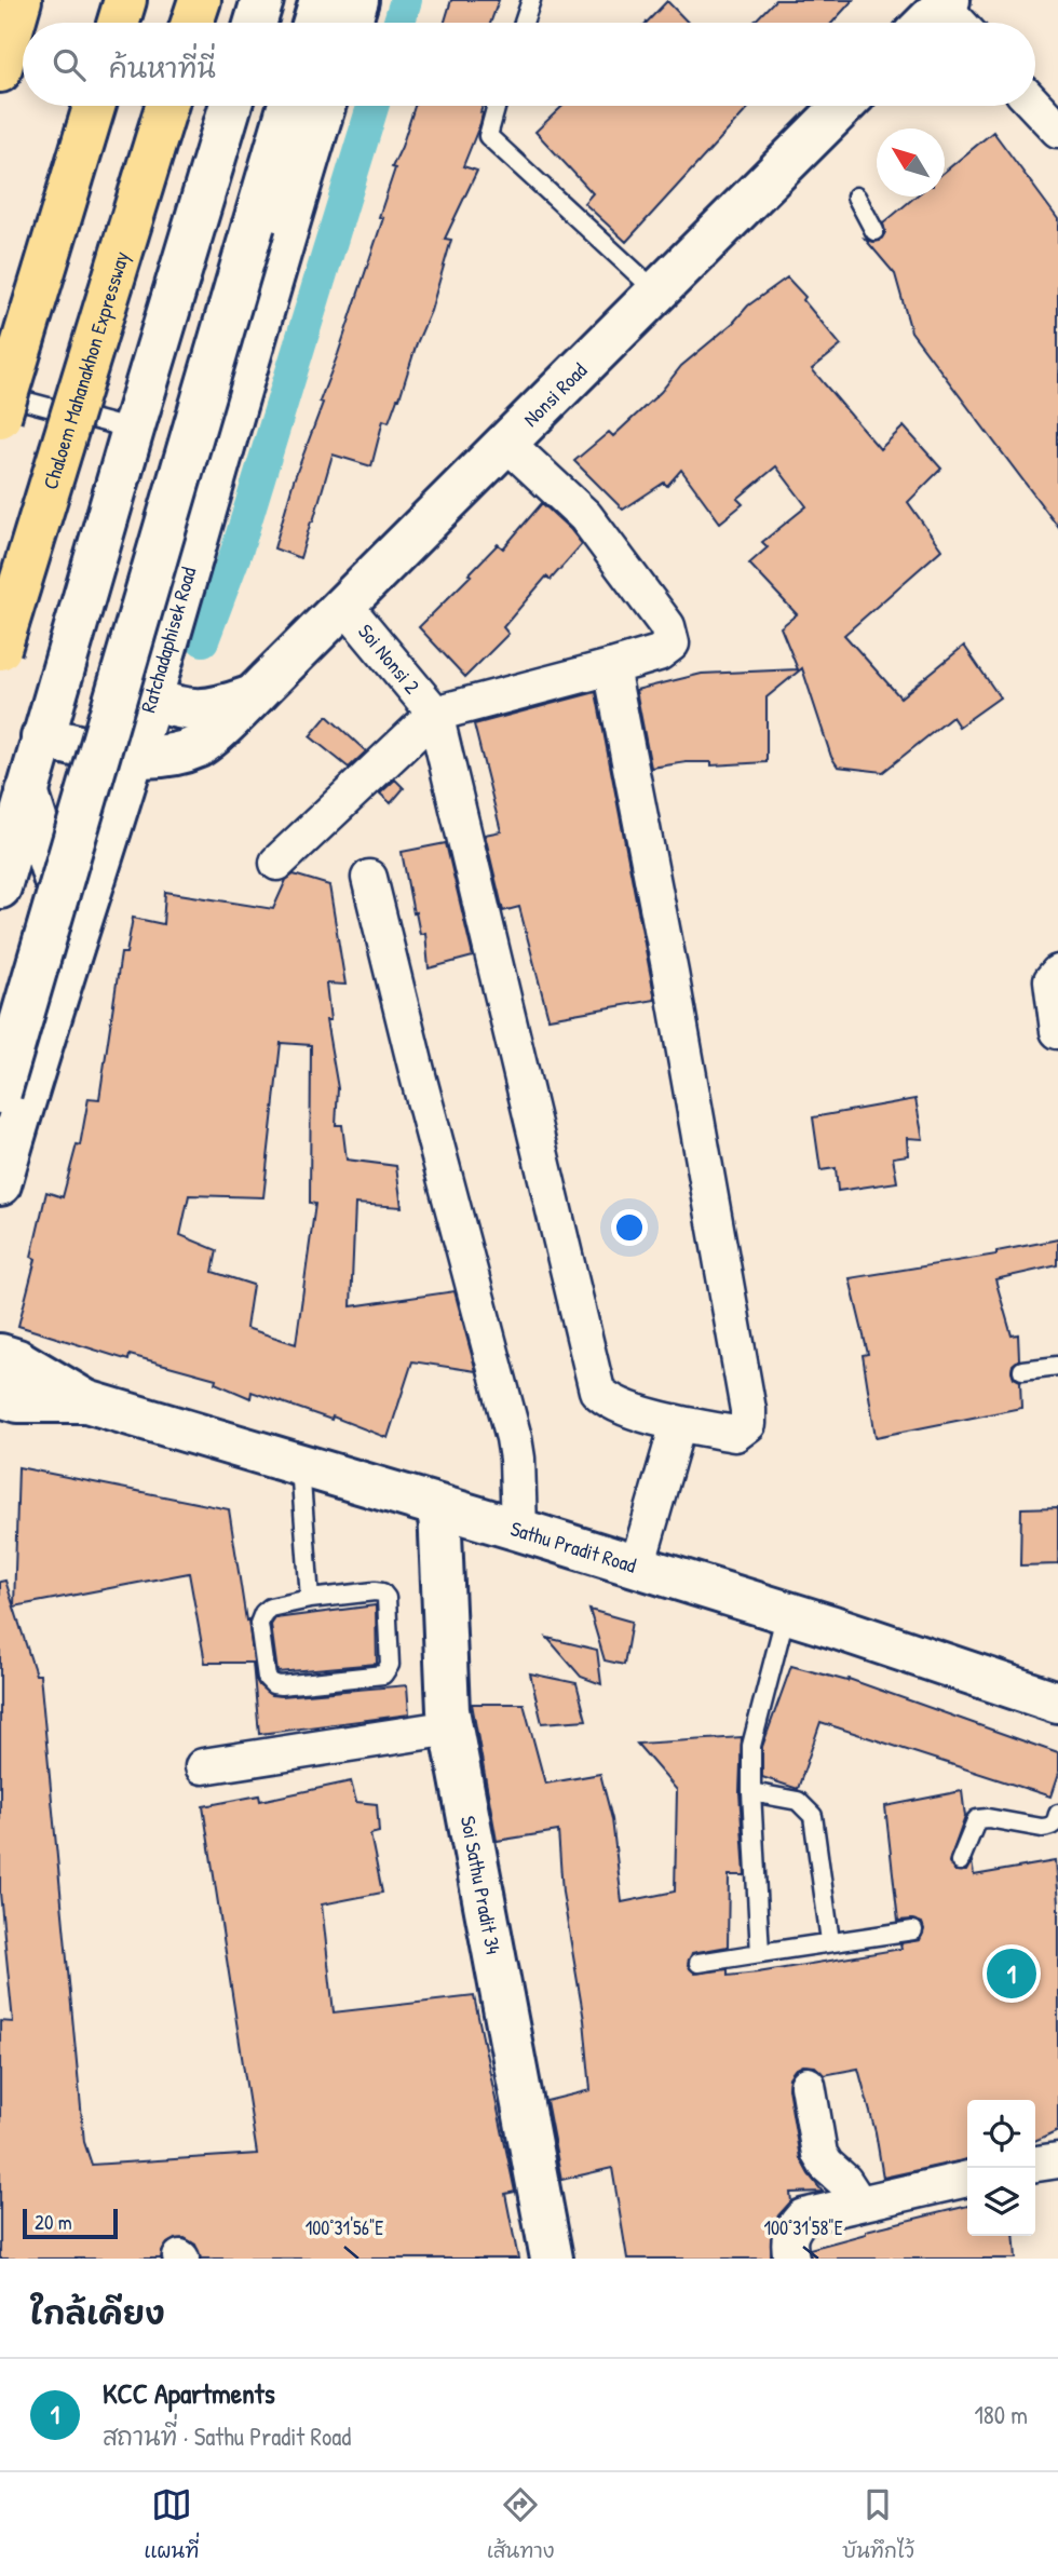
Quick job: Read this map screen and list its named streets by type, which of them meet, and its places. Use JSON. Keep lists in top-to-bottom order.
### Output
{
  "streets": {
    "highway": ["Chaloem Mahanakhon Expressway"],
    "main road": [
      "Nonsi Road",
      "Ratchadaphisek Road",
      "Sathu Pradit Road",
      "Soi Sathu Pradit 34"
    ],
    "street": ["Soi Nonsi 2"]
  },
  "crossings": [
    ["Nonsi Road", "Ratchadaphisek Road"],
    ["Nonsi Road", "Soi Nonsi 2"],
    ["Sathu Pradit Road", "Soi Sathu Pradit 34"]
  ],
  "scale_bar": "20 m",
  "north": "top left",
  "page": {
    "search": "ค้นหาที่นี่",
    "pins": "1",
    "scale": "20 m",
    "heading": "ใกล้เคียง",
    "list": [
      {
        "mark": "1",
        "name": "KCC Apartments",
        "note": "สถานที่ · Sathu Pradit Road",
        "value": "180 m"
      }
    ],
    "nav": ["แผนที่", "เส้นทาง", "บันทึกไว้"]
  },
  "coordinates": ["100°31'56\"E", "100°31'58\"E"]
}
